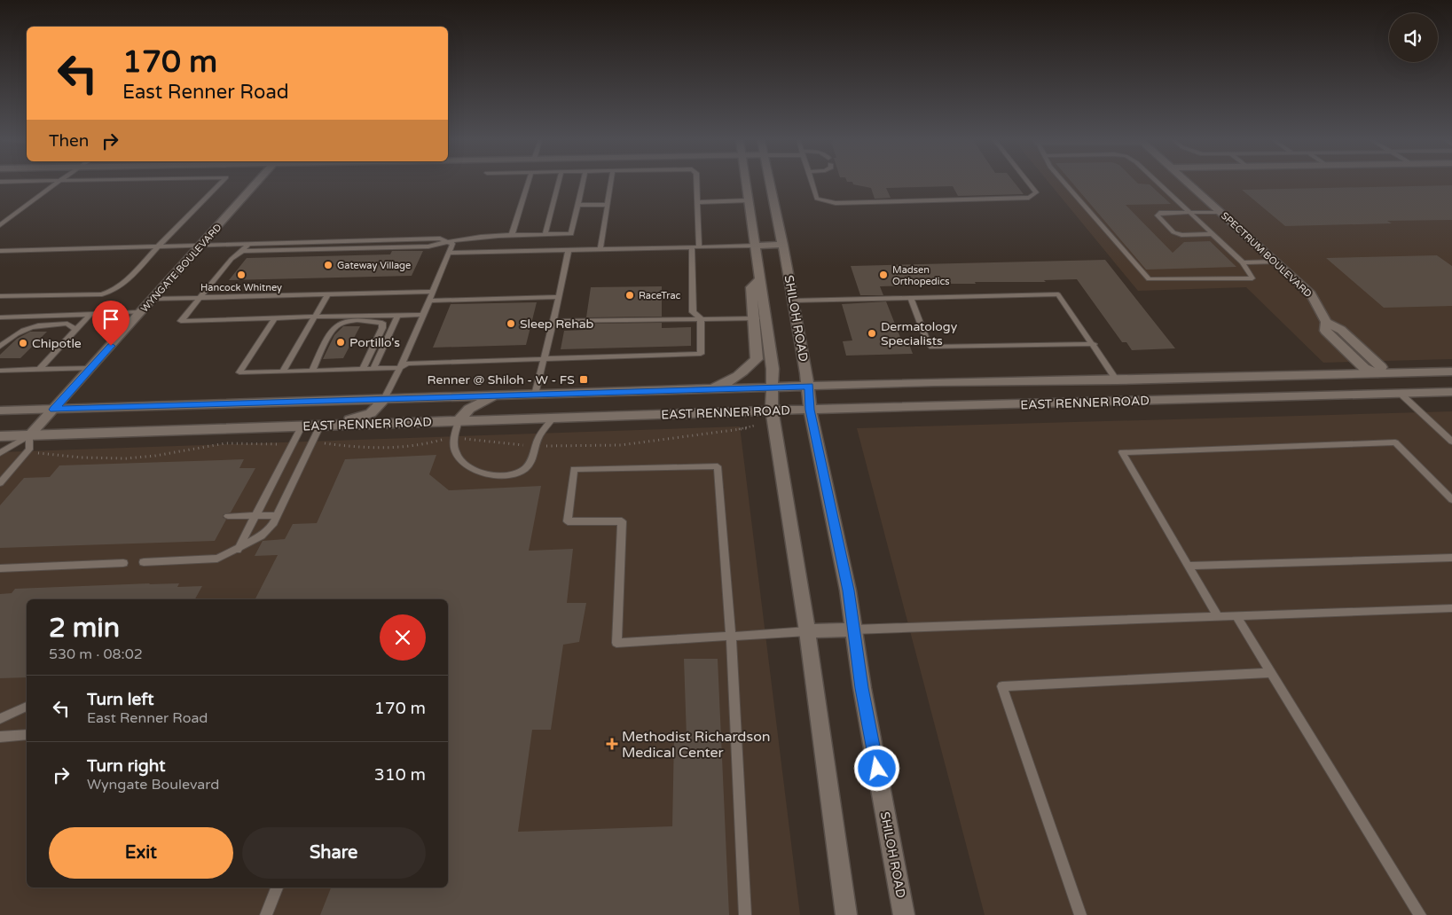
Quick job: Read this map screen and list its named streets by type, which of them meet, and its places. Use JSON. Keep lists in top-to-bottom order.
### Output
{
  "streets": {
    "main road": [
      "SPECTRUM BOULEVARD",
      "WYNGATE BOULEVARD",
      "SHILOH ROAD",
      "EAST RENNER ROAD"
    ]
  },
  "crossings": [
    ["SPECTRUM BOULEVARD", "EAST RENNER ROAD"],
    ["WYNGATE BOULEVARD", "EAST RENNER ROAD"],
    ["SHILOH ROAD", "EAST RENNER ROAD"]
  ],
  "places": {
    "other": [
      "Gateway Village",
      "Hancock Whitney",
      "Madsen Orthopedics",
      "RaceTrac",
      "Sleep Rehab",
      "Dermatology Specialists",
      "Portillo's",
      "Chipotle"
    ],
    "transit": ["Renner @ Shiloh - W - FS"],
    "health": ["Methodist Richardson Medical Center"]
  },
  "page": {
    "turn": ["170 m", "East Renner Road"],
    "then": "Then",
    "heading": ["2 min", "530 m · 08:02"],
    "list": [
      {
        "name": "Turn left",
        "note": "East Renner Road",
        "value": "170 m"
      },
      {
        "name": "Turn right",
        "note": "Wyngate Boulevard",
        "value": "310 m"
      }
    ],
    "buttons": ["Exit", "Share"]
  }
}
